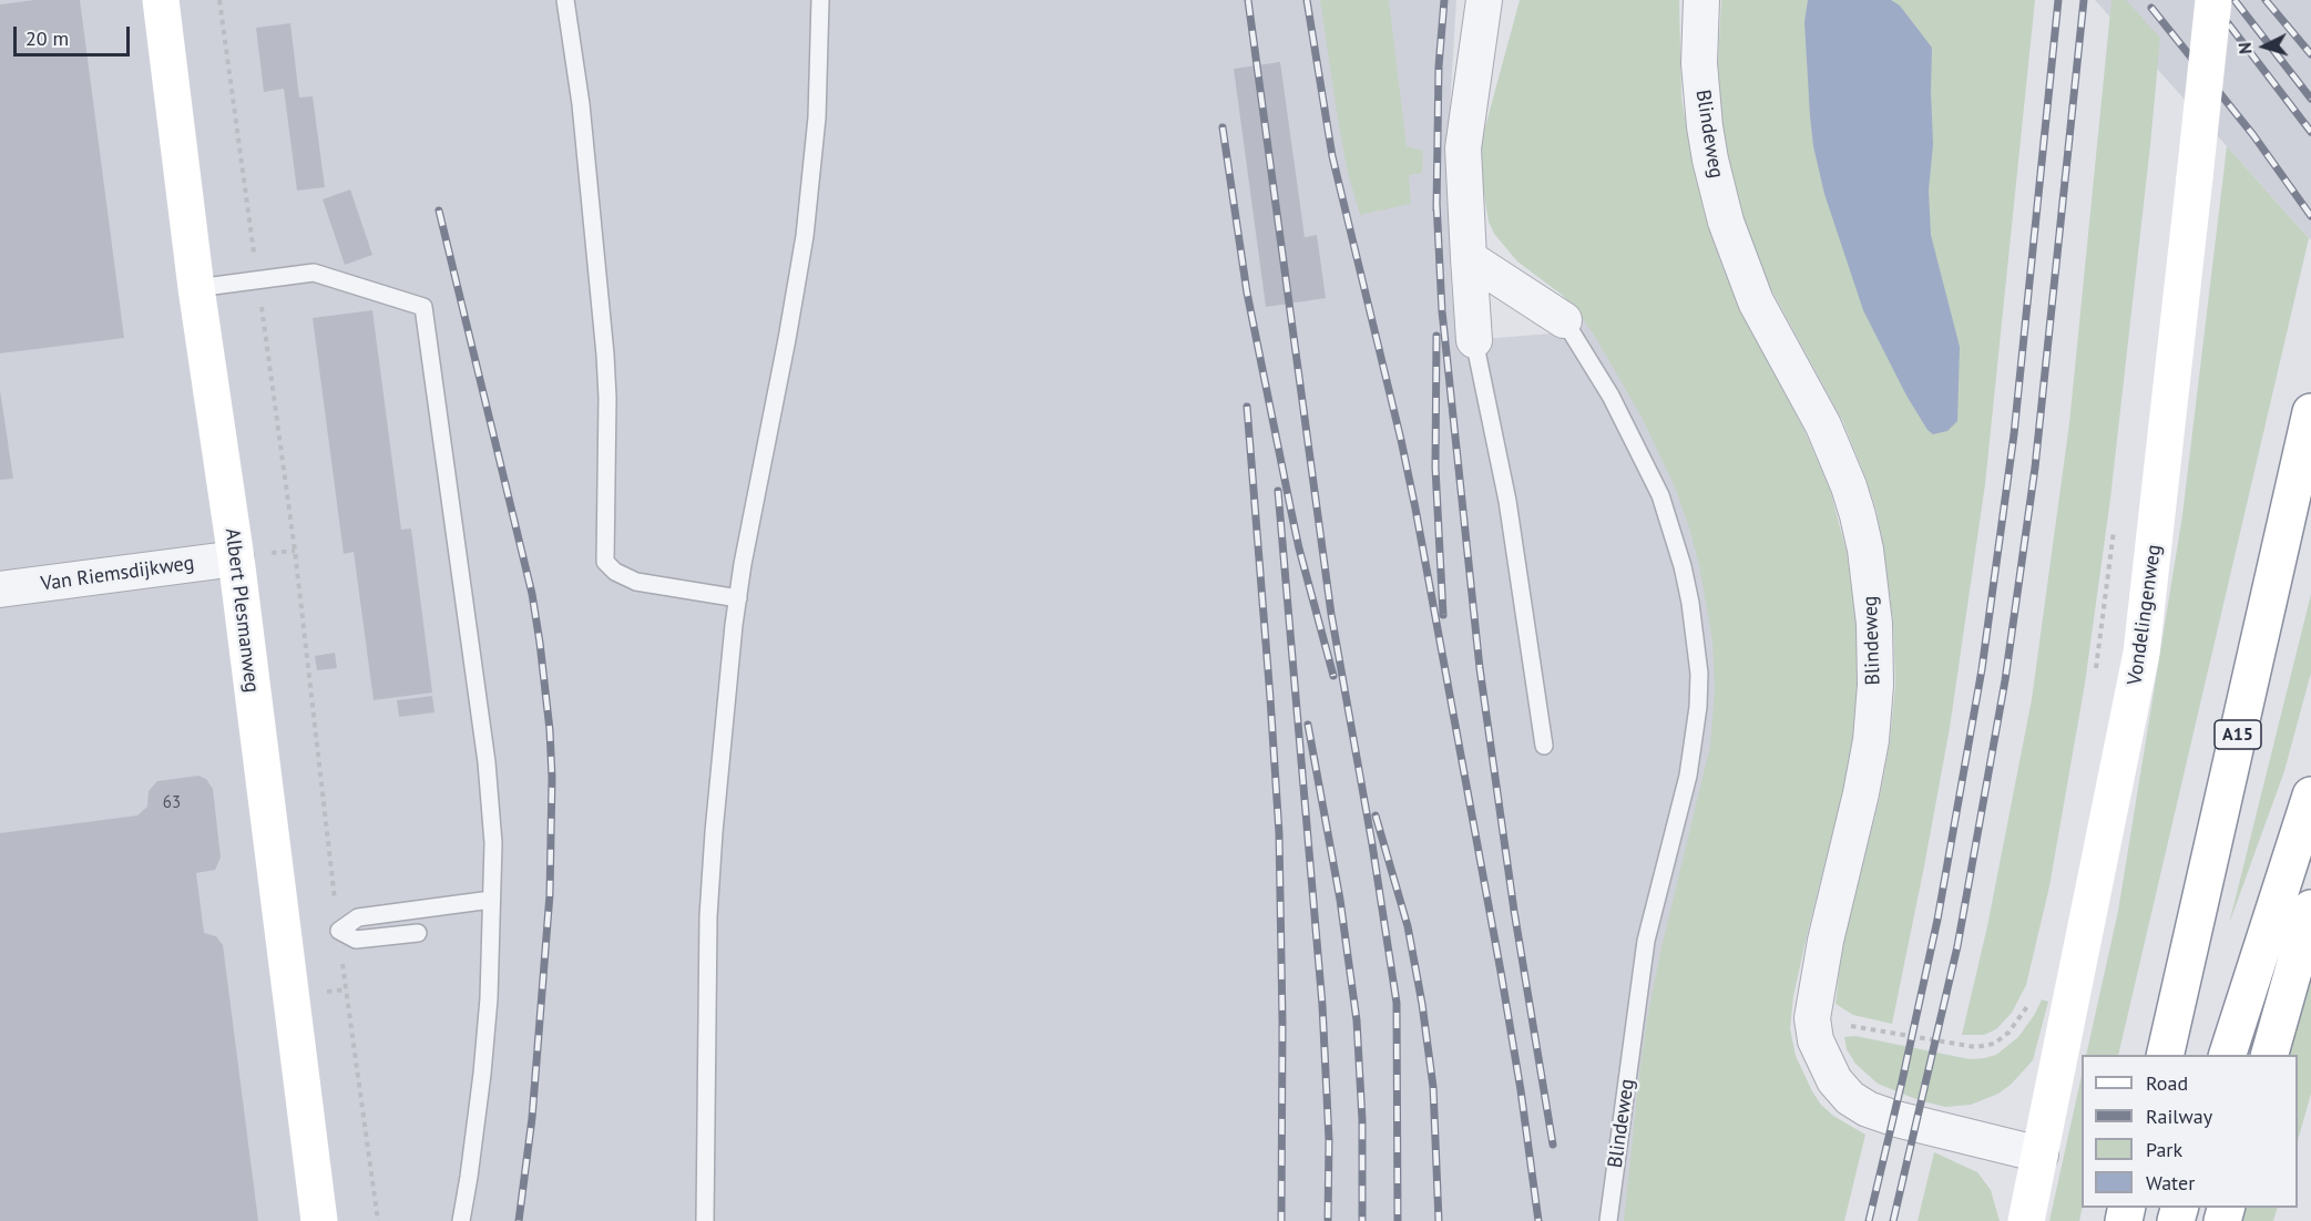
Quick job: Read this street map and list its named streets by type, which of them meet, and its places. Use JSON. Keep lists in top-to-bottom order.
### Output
{
  "streets": {
    "main road": ["Albert Plesmanweg", "Vondelingenweg", "A15"],
    "street": ["Blindeweg", "Van Riemsdijkweg"]
  },
  "crossings": [
    ["Blindeweg", "Vondelingenweg"],
    ["Van Riemsdijkweg", "Albert Plesmanweg"]
  ],
  "house_numbers": ["63"],
  "legend": [
    "Road",
    "Railway",
    "Park",
    "Water"
  ],
  "scale_bar": "20 m",
  "north": "left"
}
